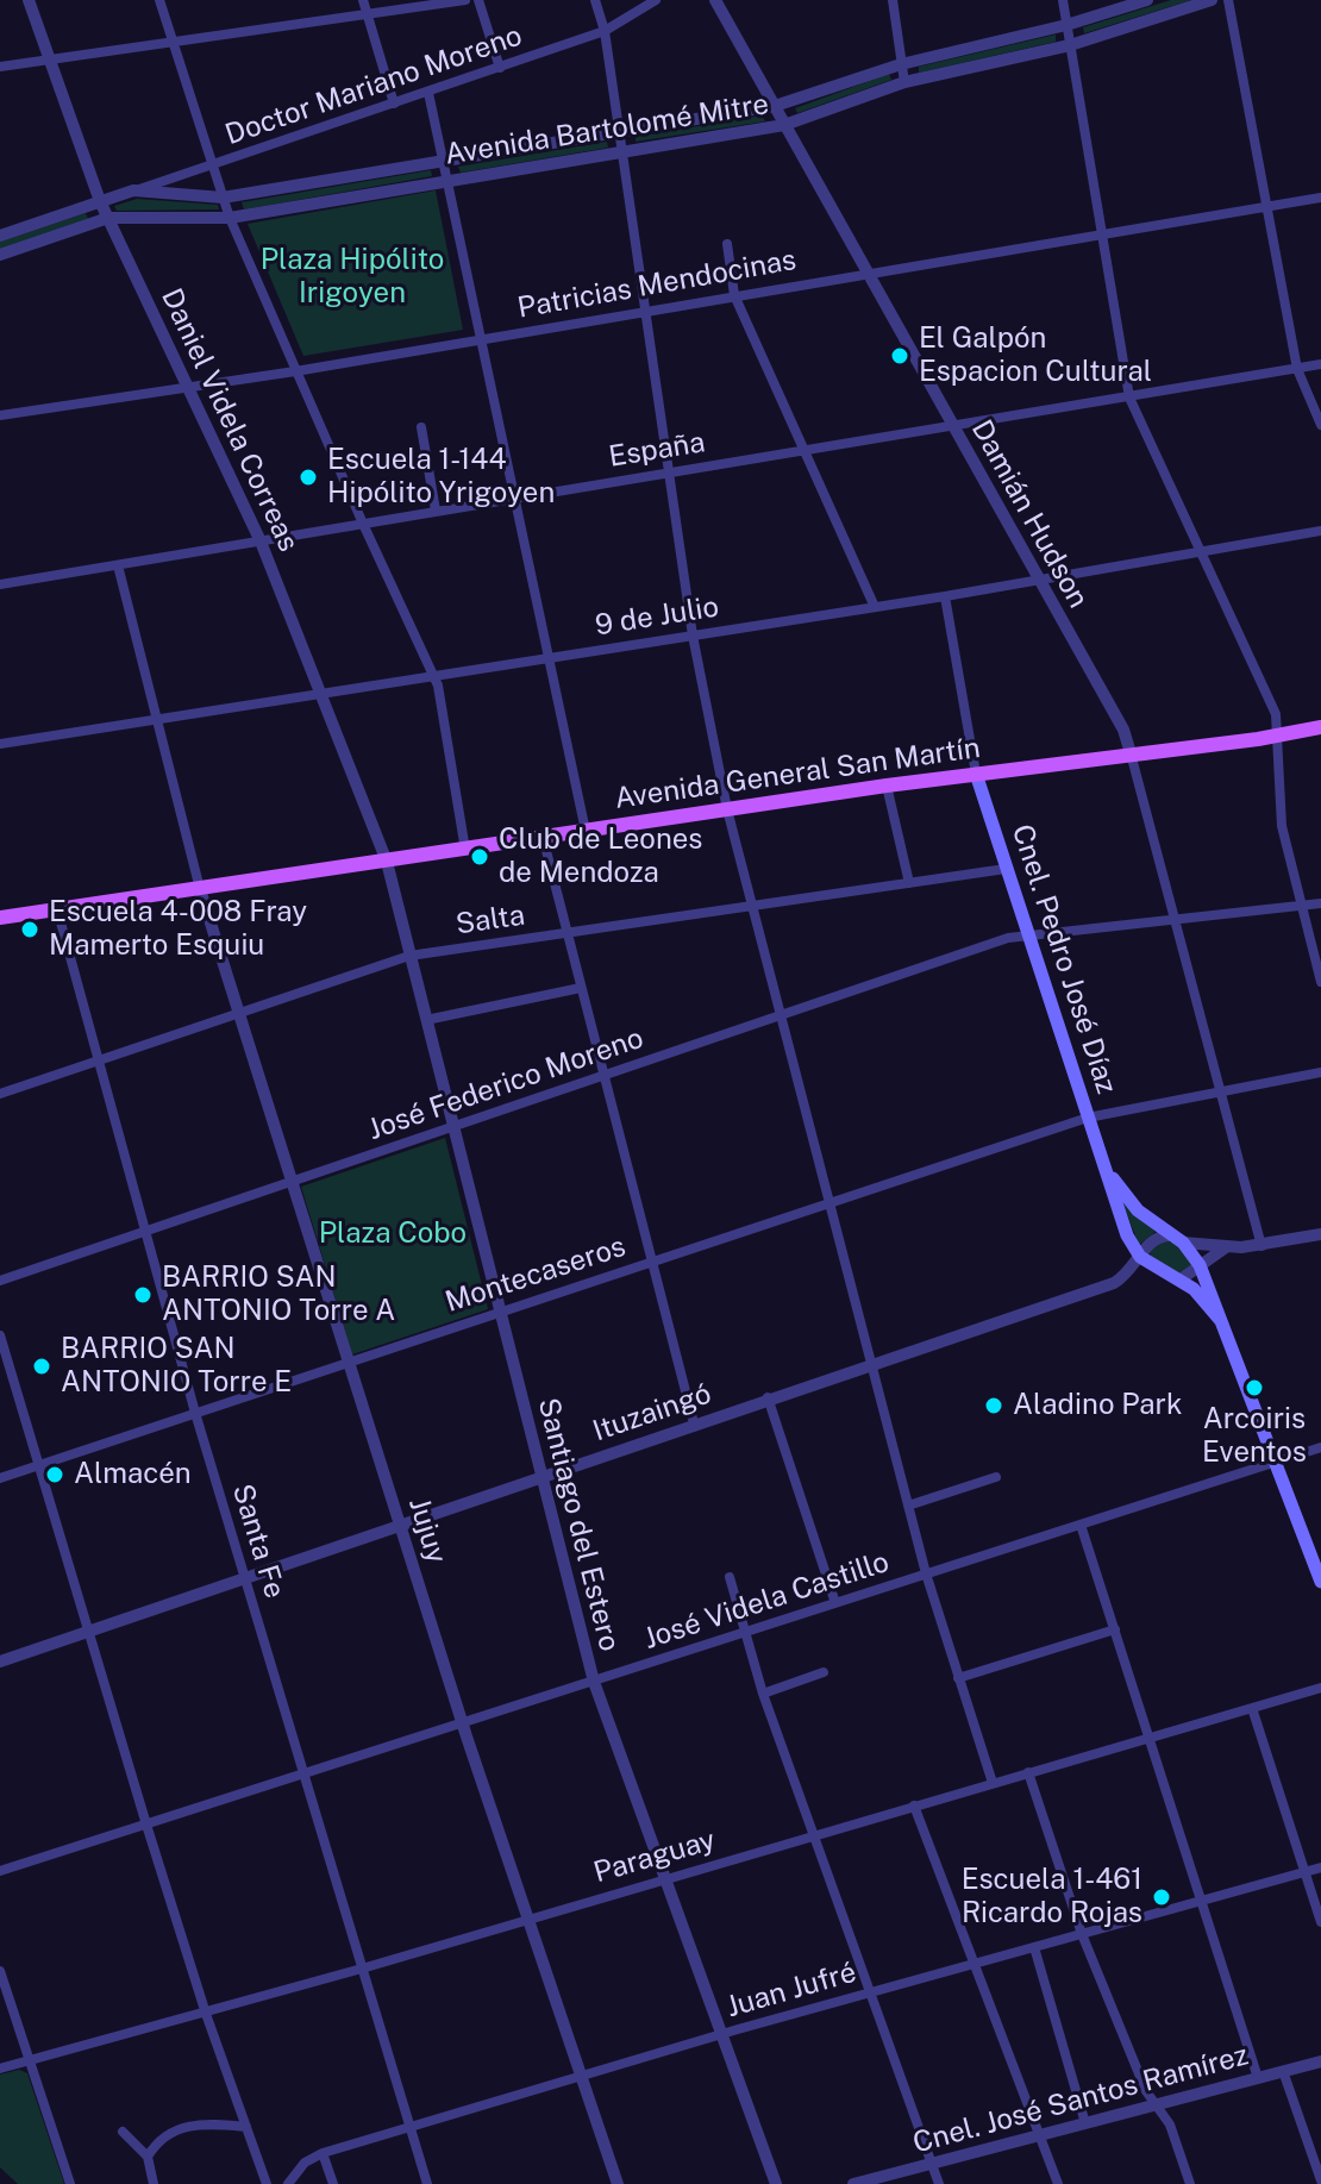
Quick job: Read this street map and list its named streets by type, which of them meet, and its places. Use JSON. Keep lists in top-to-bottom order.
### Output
{
  "streets": {
    "main road": ["Avenida General San Martín", "Cnel. Pedro José Díaz"],
    "street": [
      "Doctor Mariano Moreno",
      "Avenida Bartolomé Mitre",
      "Patricias Mendocinas",
      "Daniel Videla Correas",
      "España",
      "Damián Hudson",
      "9 de Julio",
      "Salta",
      "José Federico Moreno",
      "Montecaseros",
      "Ituzaingó",
      "Santiago del Estero",
      "Jujuy",
      "Santa Fe",
      "José Videla Castillo",
      "Paraguay",
      "Juan Jufré",
      "Cnel. José Santos Ramírez"
    ]
  },
  "crossings": [
    ["Doctor Mariano Moreno", "Avenida Bartolomé Mitre"],
    ["Doctor Mariano Moreno", "Daniel Videla Correas"],
    ["Avenida Bartolomé Mitre", "Daniel Videla Correas"],
    ["Avenida Bartolomé Mitre", "Damián Hudson"],
    ["Patricias Mendocinas", "Daniel Videla Correas"],
    ["Patricias Mendocinas", "Damián Hudson"],
    ["Daniel Videla Correas", "España"],
    ["Daniel Videla Correas", "9 de Julio"],
    ["Daniel Videla Correas", "Avenida General San Martín"],
    ["Daniel Videla Correas", "Santiago del Estero"],
    ["España", "Damián Hudson"],
    ["Damián Hudson", "9 de Julio"],
    ["Damián Hudson", "Avenida General San Martín"],
    ["Avenida General San Martín", "Cnel. Pedro José Díaz"],
    ["Avenida General San Martín", "Santiago del Estero"],
    ["Avenida General San Martín", "Jujuy"],
    ["Avenida General San Martín", "Santa Fe"],
    ["Salta", "Cnel. Pedro José Díaz"],
    ["Salta", "Santiago del Estero"],
    ["Salta", "Jujuy"],
    ["Salta", "Santa Fe"],
    ["Cnel. Pedro José Díaz", "José Federico Moreno"],
    ["Cnel. Pedro José Díaz", "Montecaseros"],
    ["Cnel. Pedro José Díaz", "Ituzaingó"],
    ["José Federico Moreno", "Santiago del Estero"],
    ["José Federico Moreno", "Jujuy"],
    ["José Federico Moreno", "Santa Fe"],
    ["Montecaseros", "Santiago del Estero"],
    ["Montecaseros", "Jujuy"],
    ["Montecaseros", "Santa Fe"],
    ["Ituzaingó", "Santiago del Estero"],
    ["Ituzaingó", "Jujuy"],
    ["Ituzaingó", "Santa Fe"],
    ["Santiago del Estero", "José Videla Castillo"],
    ["Santiago del Estero", "Paraguay"],
    ["Santiago del Estero", "Juan Jufré"],
    ["Jujuy", "José Videla Castillo"],
    ["Jujuy", "Paraguay"],
    ["Jujuy", "Juan Jufré"],
    ["Santa Fe", "José Videla Castillo"],
    ["Santa Fe", "Paraguay"],
    ["Santa Fe", "Juan Jufré"]
  ],
  "parks": ["Plaza Hipólito Irigoyen", "Plaza Cobo"],
  "places": [
    "El Galpón Espacion Cultural",
    "Escuela 1-144 Hipólito Yrigoyen",
    "Club de Leones de Mendoza",
    "Escuela 4-008 Fray Mamerto Esquiu",
    "BARRIO SAN ANTONIO Torre A",
    "BARRIO SAN ANTONIO Torre E",
    "Arcoiris Eventos",
    "Aladino Park",
    "Almacén",
    "Escuela 1-461 Ricardo Rojas"
  ]
}
